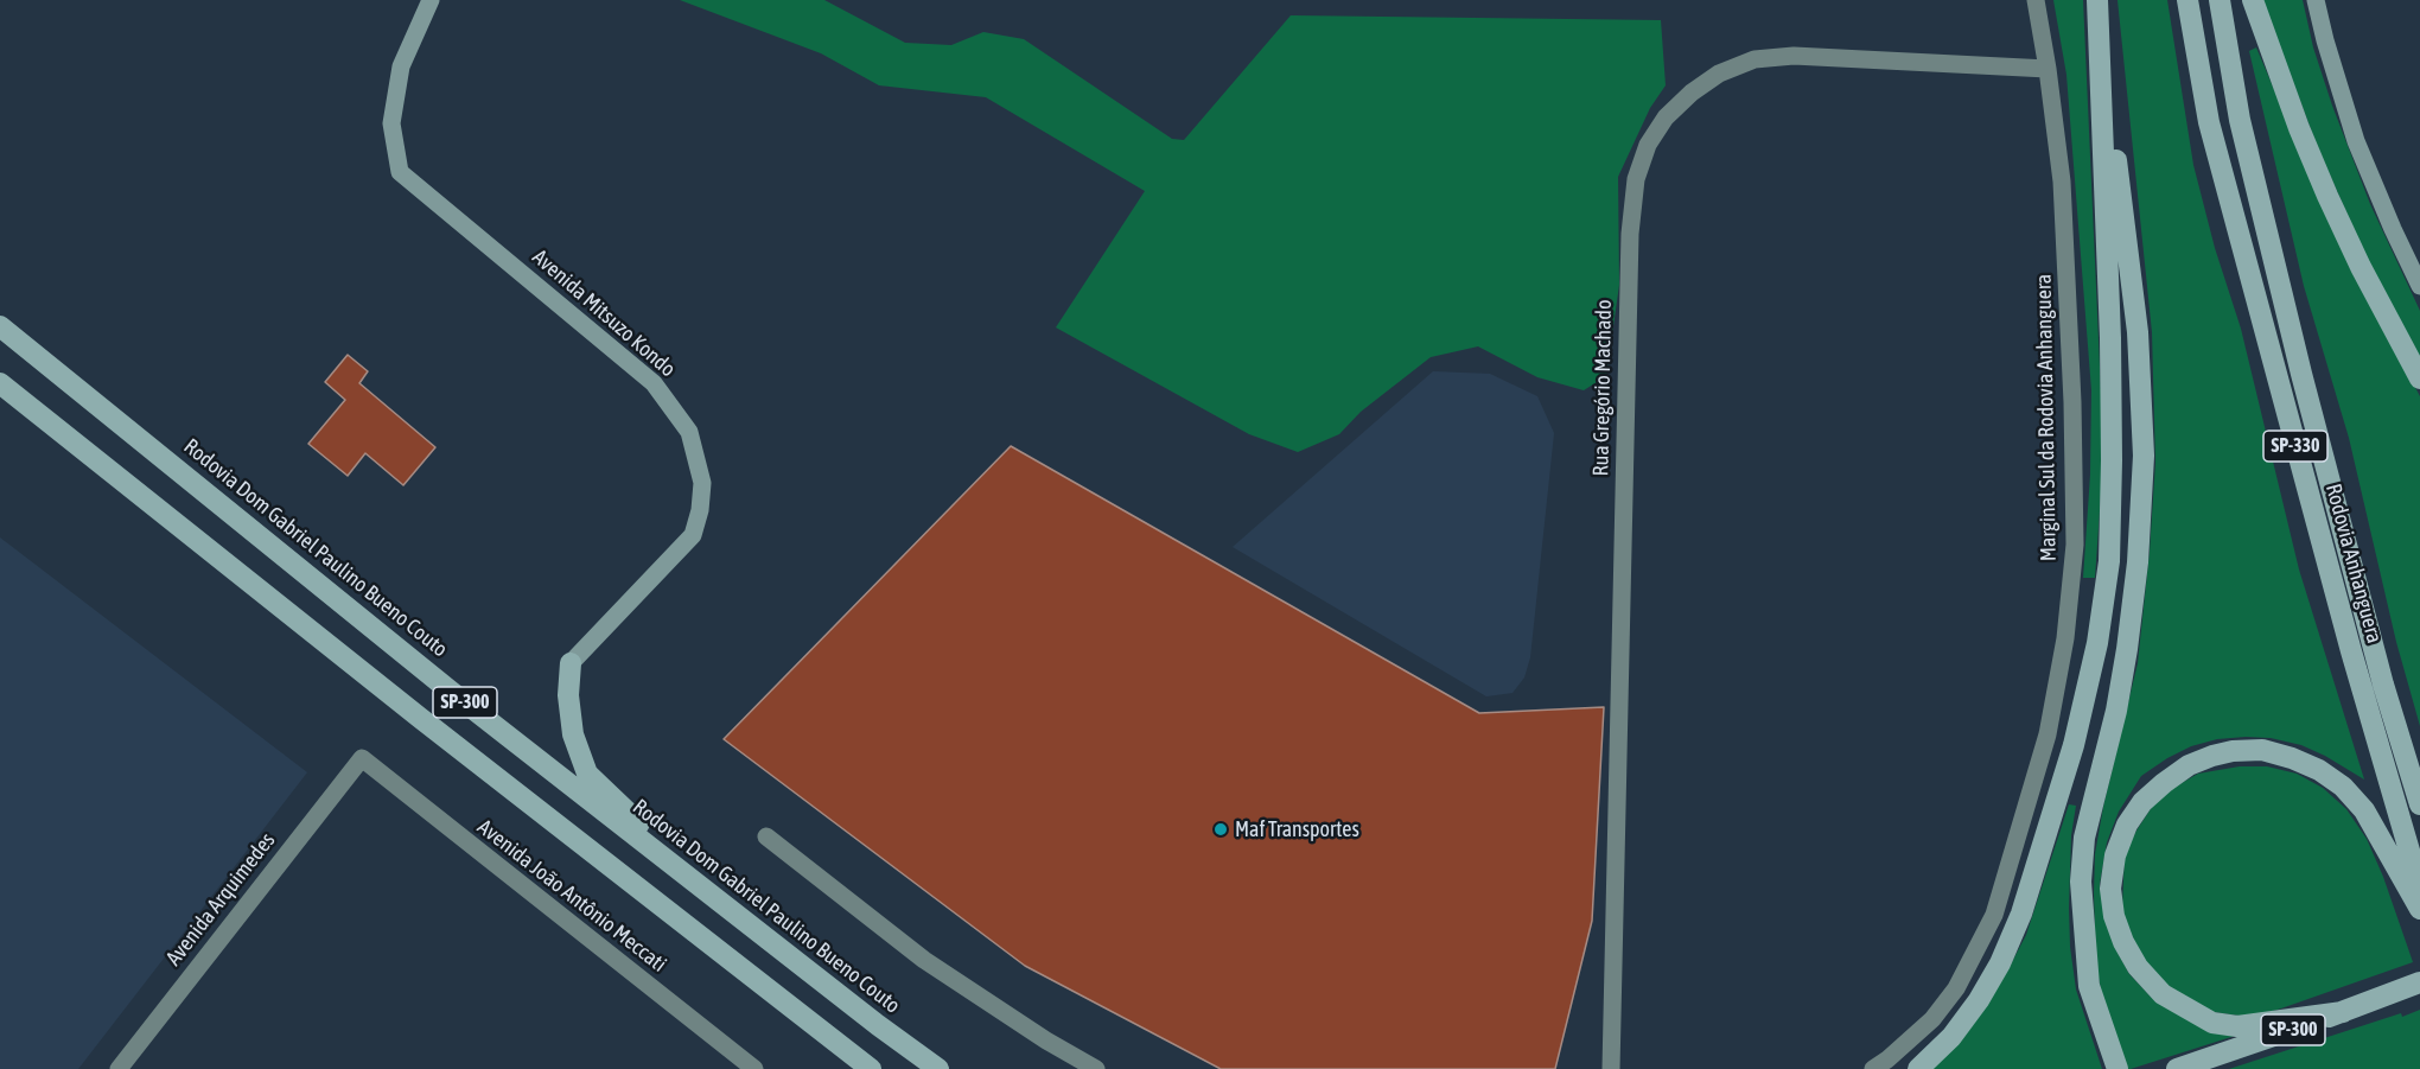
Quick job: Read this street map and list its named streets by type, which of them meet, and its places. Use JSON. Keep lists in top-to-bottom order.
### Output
{
  "streets": {
    "highway": [
      "SP-330",
      "Rodovia Dom Gabriel Paulino Bueno Couto",
      "Rodovia Anhanguera",
      "SP-300"
    ],
    "main road": [
      "Avenida Mitsuzo Kondo",
      "Rua Gregório Machado",
      "Marginal Sul da Rodovia Anhanguera",
      "Avenida João Antônio Meccati",
      "Avenida Arquimedes"
    ]
  },
  "crossings": [
    ["Rua Gregório Machado", "Marginal Sul da Rodovia Anhanguera"],
    ["Avenida João Antônio Meccati", "Avenida Arquimedes"]
  ],
  "places": ["Maf Transportes"]
}
